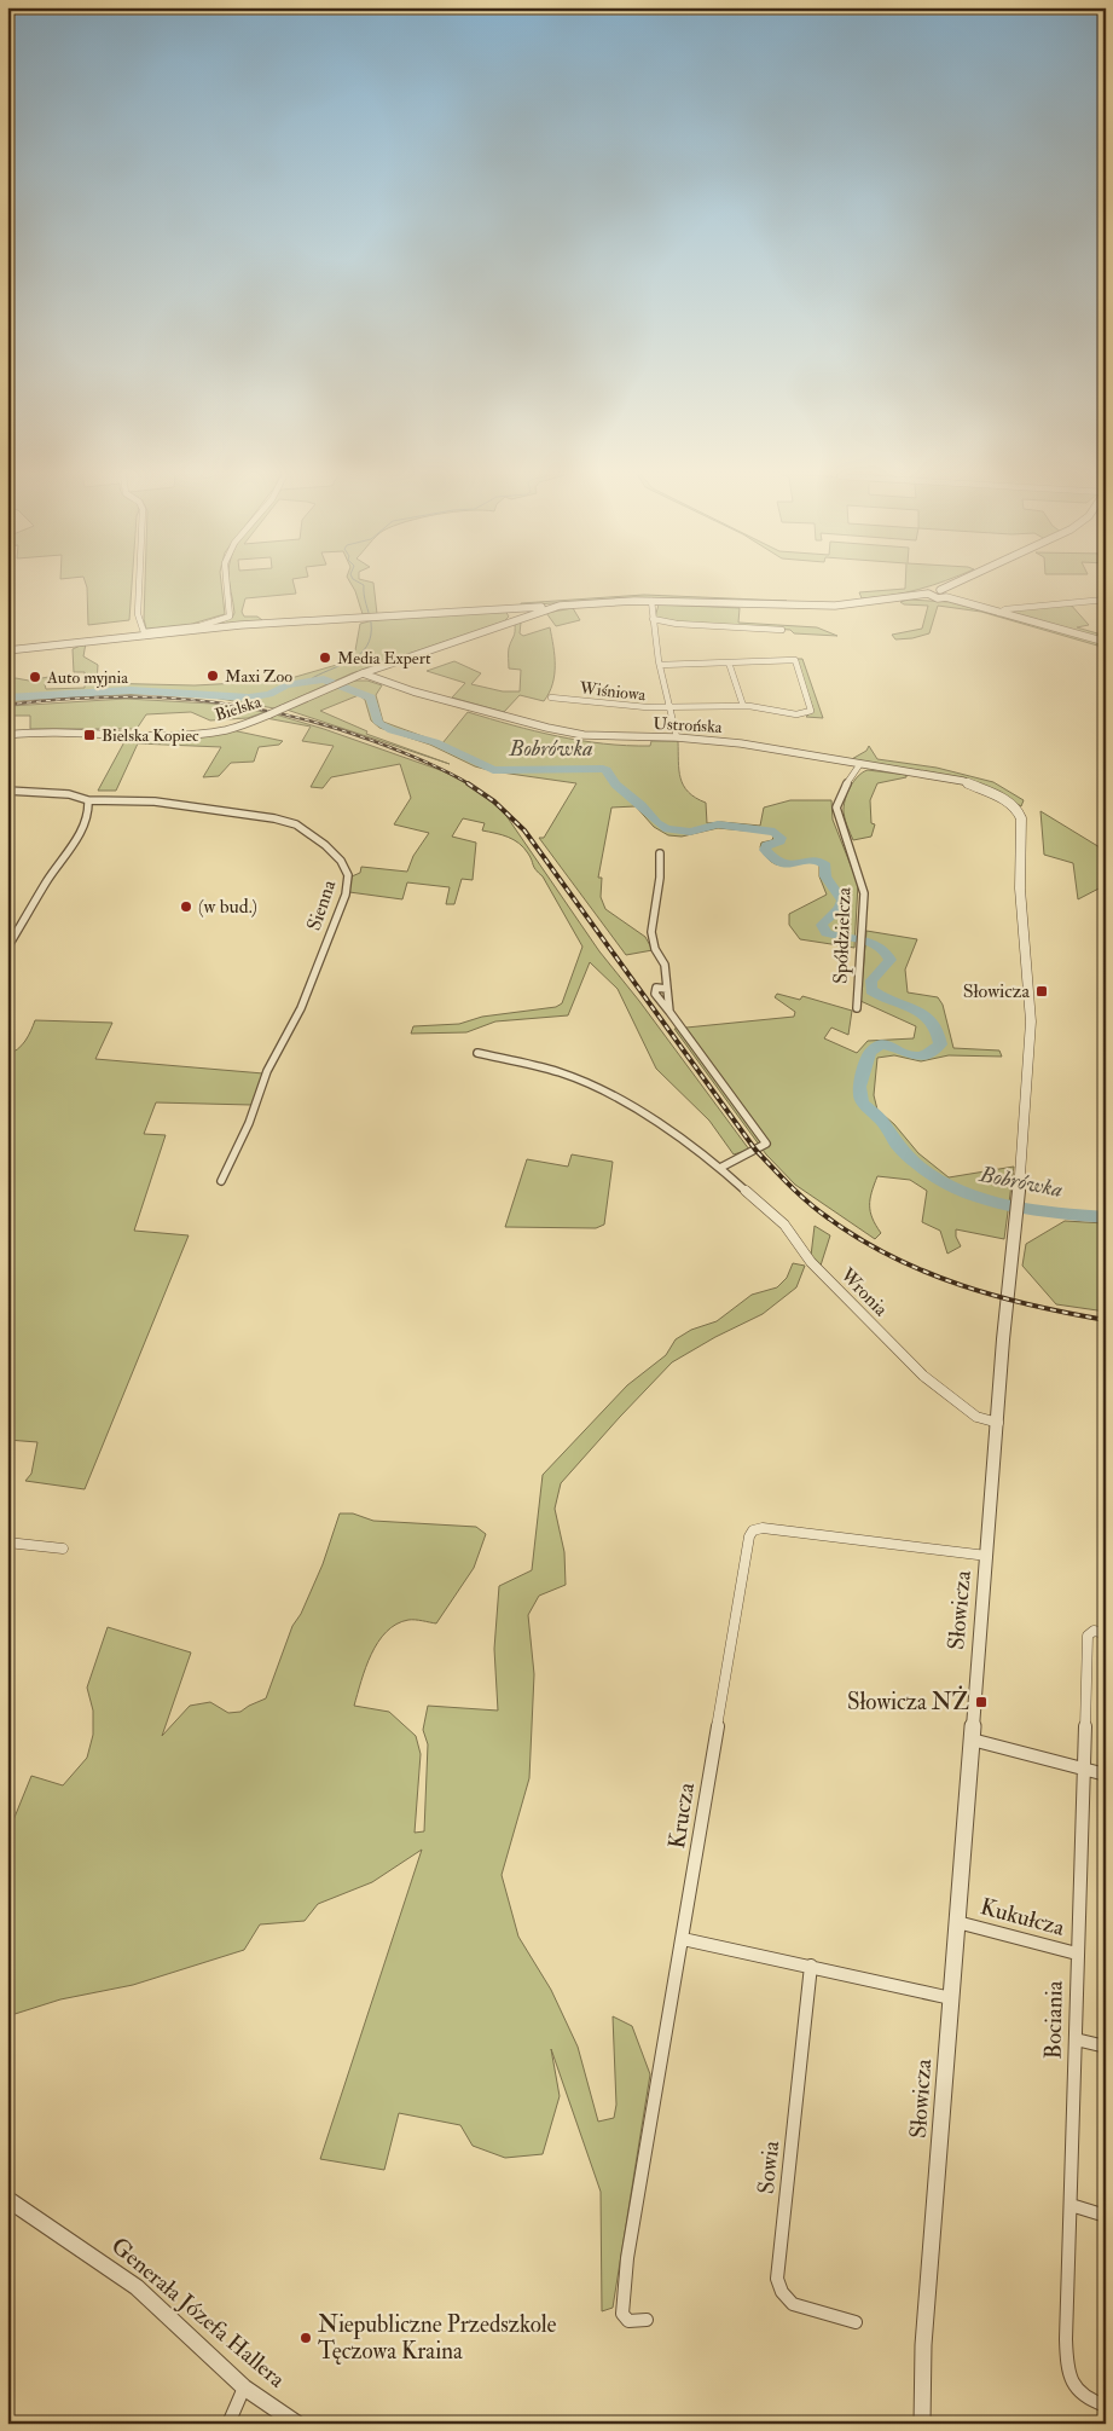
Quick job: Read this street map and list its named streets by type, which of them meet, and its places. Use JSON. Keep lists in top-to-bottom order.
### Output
{
  "streets": {
    "street": [
      "Wiśniowa",
      "Bielska",
      "Ustrońska",
      "Sienna",
      "Spółdzielcza",
      "Wronia",
      "Słowicza",
      "Krucza",
      "Kukułcza",
      "Bociania",
      "Sowia",
      "Generała Józefa Hallera"
    ]
  },
  "crossings": [
    ["Bielska", "Ustrońska"],
    ["Ustrońska", "Spółdzielcza"],
    ["Ustrońska", "Słowicza"],
    ["Wronia", "Słowicza"],
    ["Słowicza", "Krucza"],
    ["Słowicza", "Kukułcza"],
    ["Kukułcza", "Bociania"]
  ],
  "water": ["Bobrówka"],
  "places": {
    "other": [
      "Media Expert",
      "Maxi Zoo",
      "Auto myjnia",
      "(w bud.)",
      "Niepubliczne Przedszkole Tęczowa Kraina"
    ],
    "transit": ["Bielska Kopiec", "Słowicza", "Słowicza NŻ"]
  }
}
